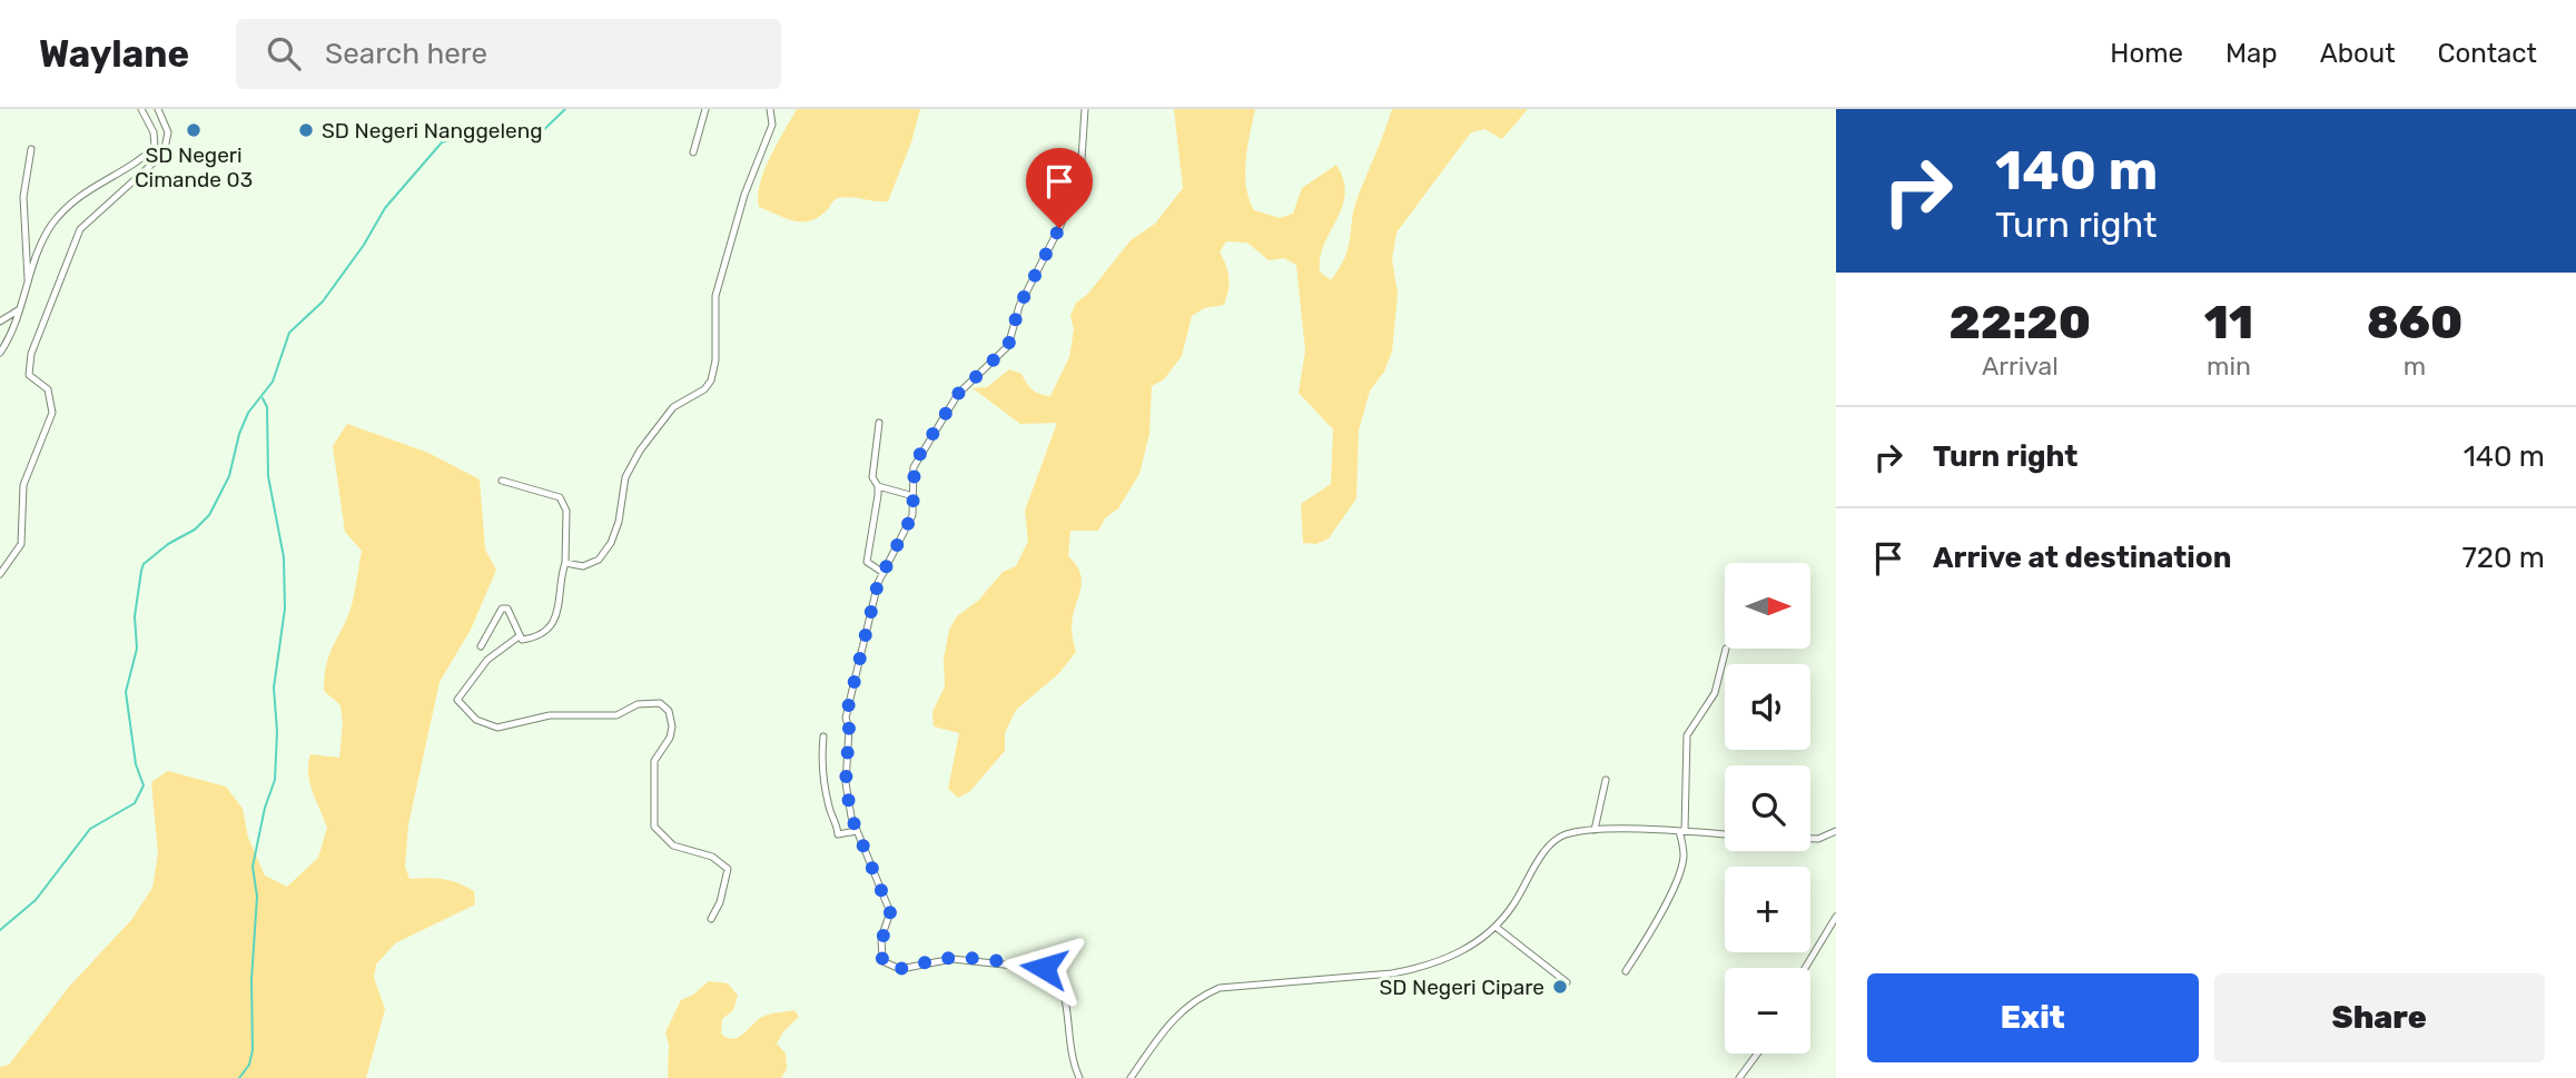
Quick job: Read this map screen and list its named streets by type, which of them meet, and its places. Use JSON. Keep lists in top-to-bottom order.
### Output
{
  "places": ["SD Negeri Cimande 03", "SD Negeri Nanggeleng", "SD Negeri Cipare"],
  "north": "right",
  "page": {
    "header": "Waylane",
    "search": "Search here",
    "nav": [
      "Home",
      "Map",
      "About",
      "Contact"
    ],
    "turn": ["140 m", "Turn right"],
    "eta": [
      "22:20",
      "Arrival",
      "11",
      "min",
      "860",
      "m"
    ],
    "list": [
      {
        "name": "Turn right",
        "value": "140 m"
      },
      {
        "name": "Arrive at destination",
        "value": "720 m"
      }
    ],
    "map_buttons": ["+", "−"],
    "buttons": ["Exit", "Share"]
  }
}
